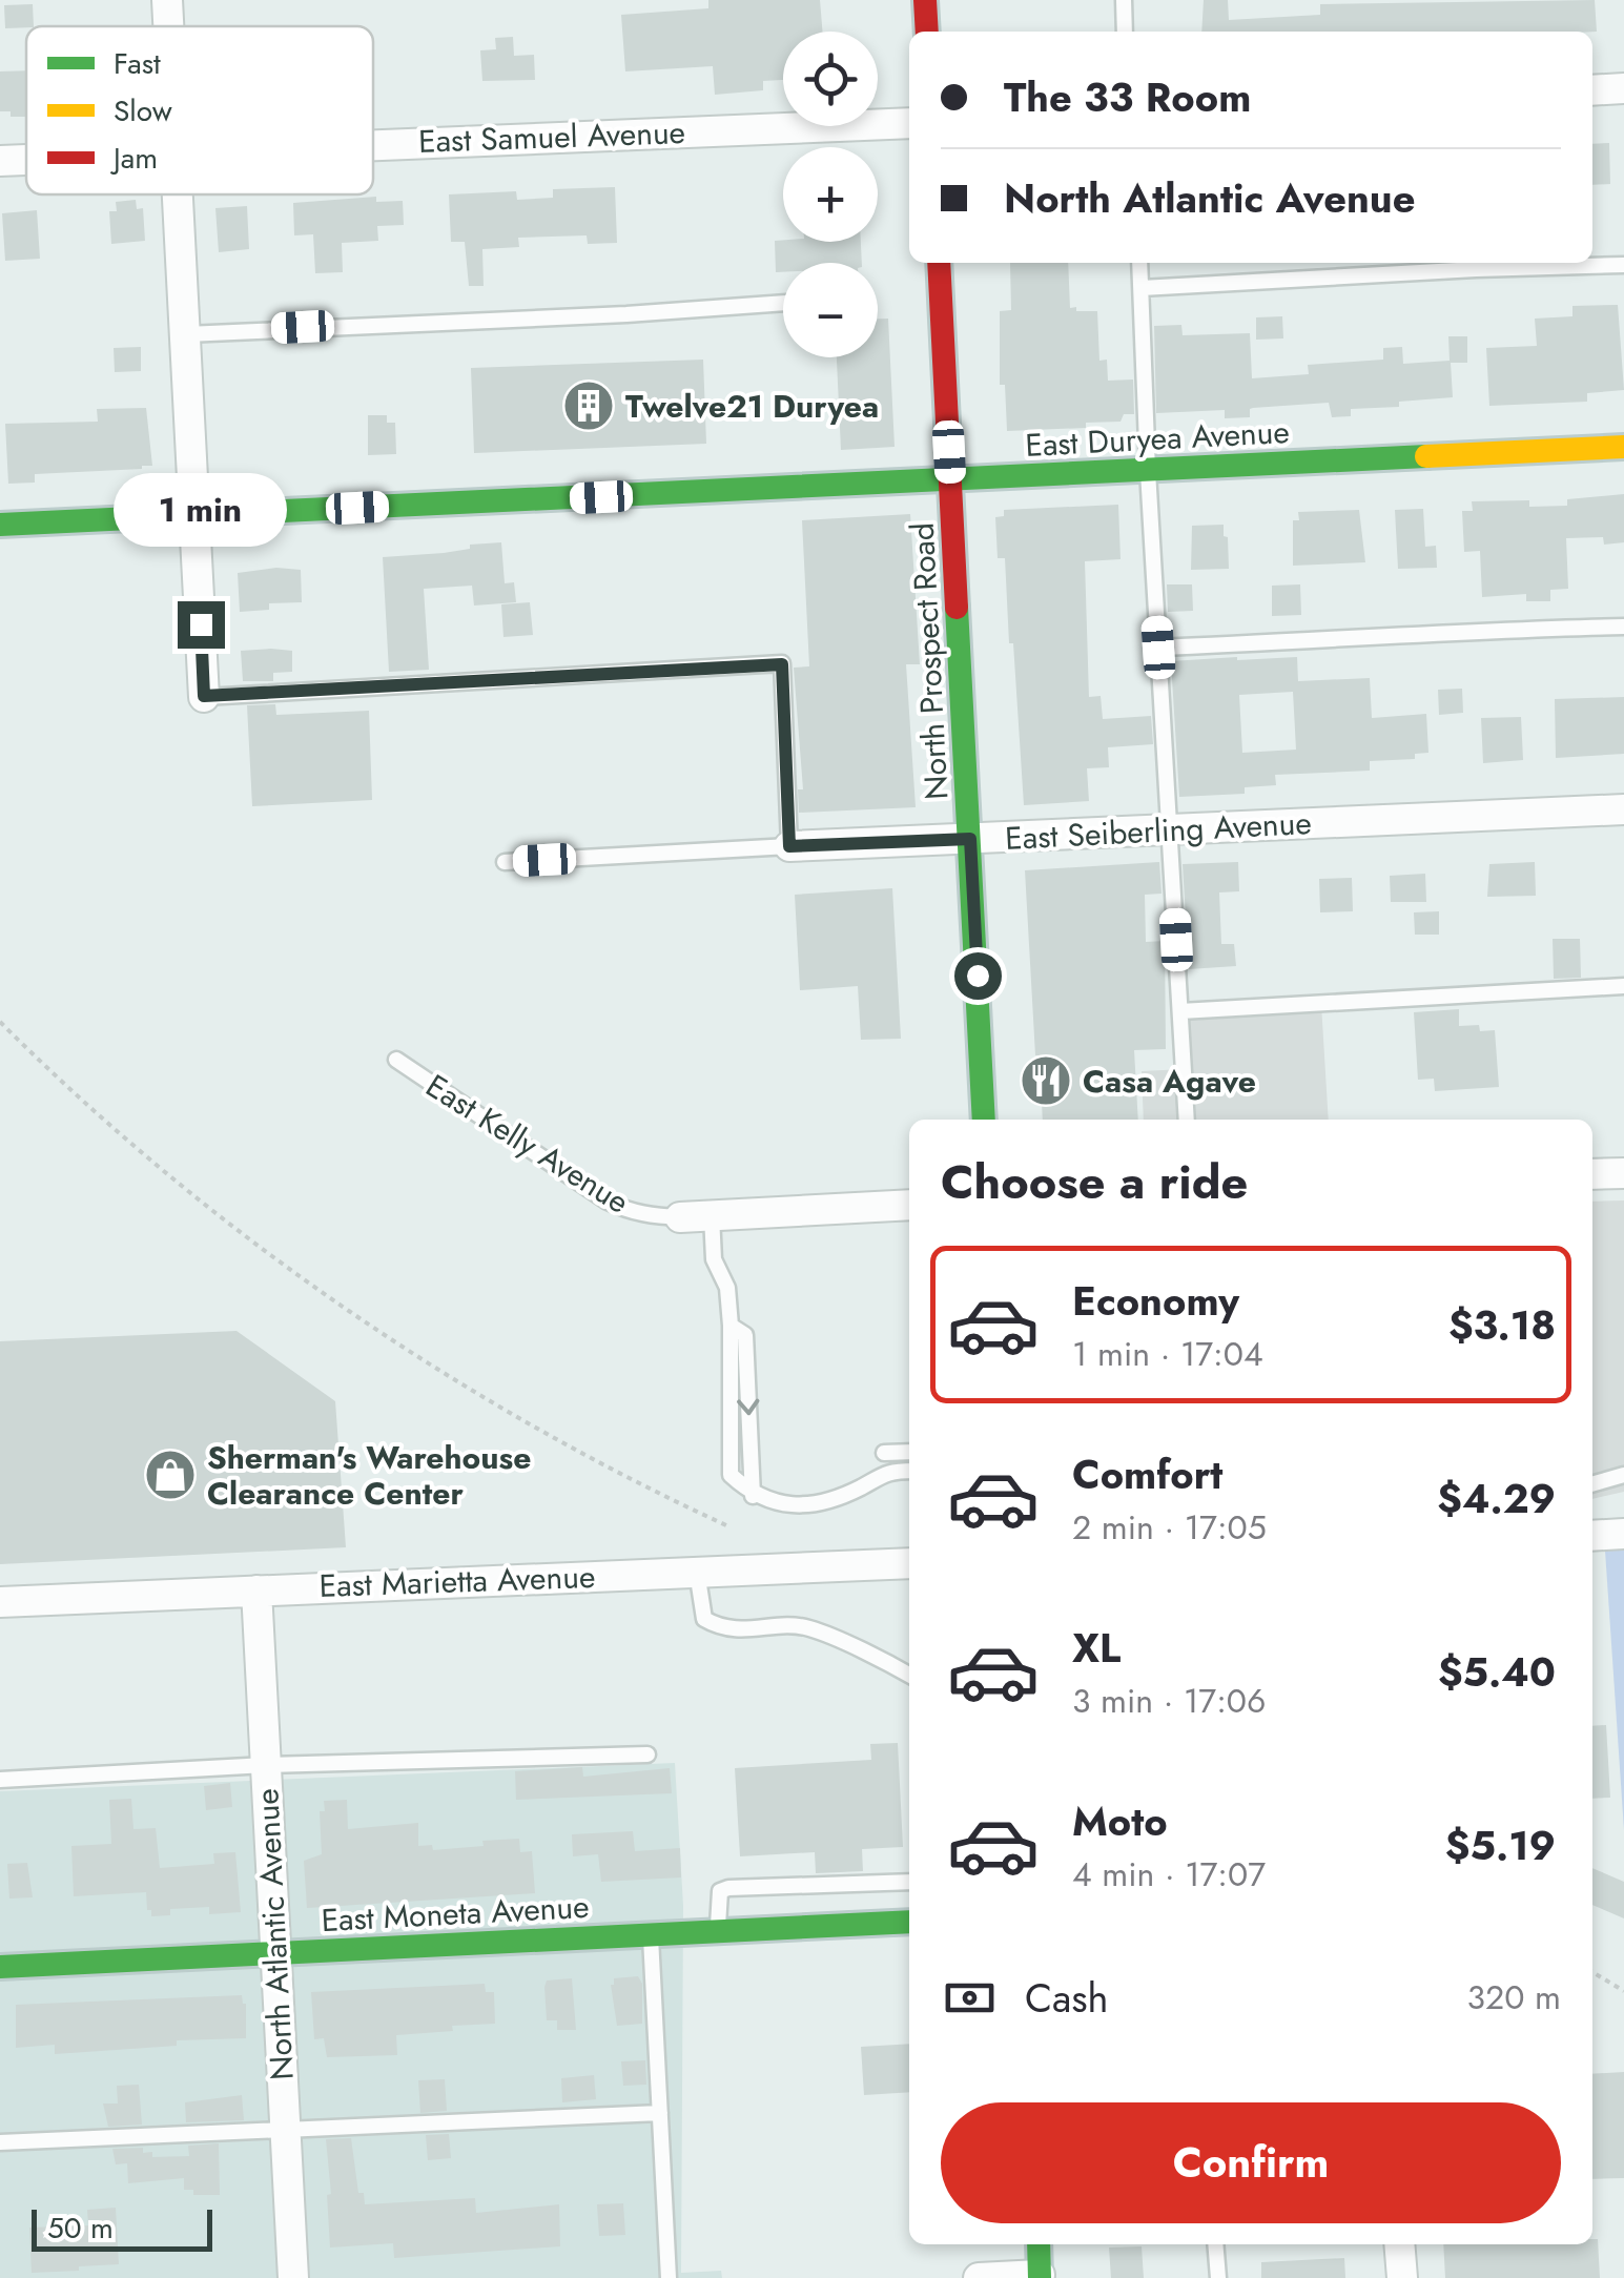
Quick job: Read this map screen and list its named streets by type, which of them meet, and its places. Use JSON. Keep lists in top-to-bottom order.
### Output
{
  "streets": {
    "street": [
      "East Samuel Avenue",
      "East Duryea Avenue",
      "North Prospect Road",
      "East Seiberling Avenue",
      "East Kelly Avenue",
      "East Marietta Avenue",
      "East Moneta Avenue",
      "North Atlantic Avenue"
    ]
  },
  "crossings": [
    ["East Duryea Avenue", "North Prospect Road"],
    ["North Prospect Road", "East Seiberling Avenue"],
    ["East Marietta Avenue", "North Atlantic Avenue"],
    ["East Moneta Avenue", "North Atlantic Avenue"]
  ],
  "places": {
    "building": ["Twelve21 Duryea"],
    "restaurant": ["Casa Agave"],
    "shop": ["Sherman's Warehouse Clearance Center"]
  },
  "legend": ["Fast", "Slow", "Jam"],
  "scale_bar": "50 m",
  "page": {
    "map_buttons": ["+", "−"],
    "banner": ["The 33 Room", "North Atlantic Avenue"],
    "bubble": "1 min",
    "heading": "Choose a ride",
    "list": [
      {
        "name": "Economy",
        "note": "1 min · 17:04",
        "value": "$3.18"
      },
      {
        "name": "Comfort",
        "note": "2 min · 17:05",
        "value": "$4.29"
      },
      {
        "name": "XL",
        "note": "3 min · 17:06",
        "value": "$5.40"
      },
      {
        "name": "Moto",
        "note": "4 min · 17:07",
        "value": "$5.19"
      }
    ],
    "pay": ["Cash", "320 m"],
    "buttons": "Confirm",
    "scale": "50 m"
  }
}
